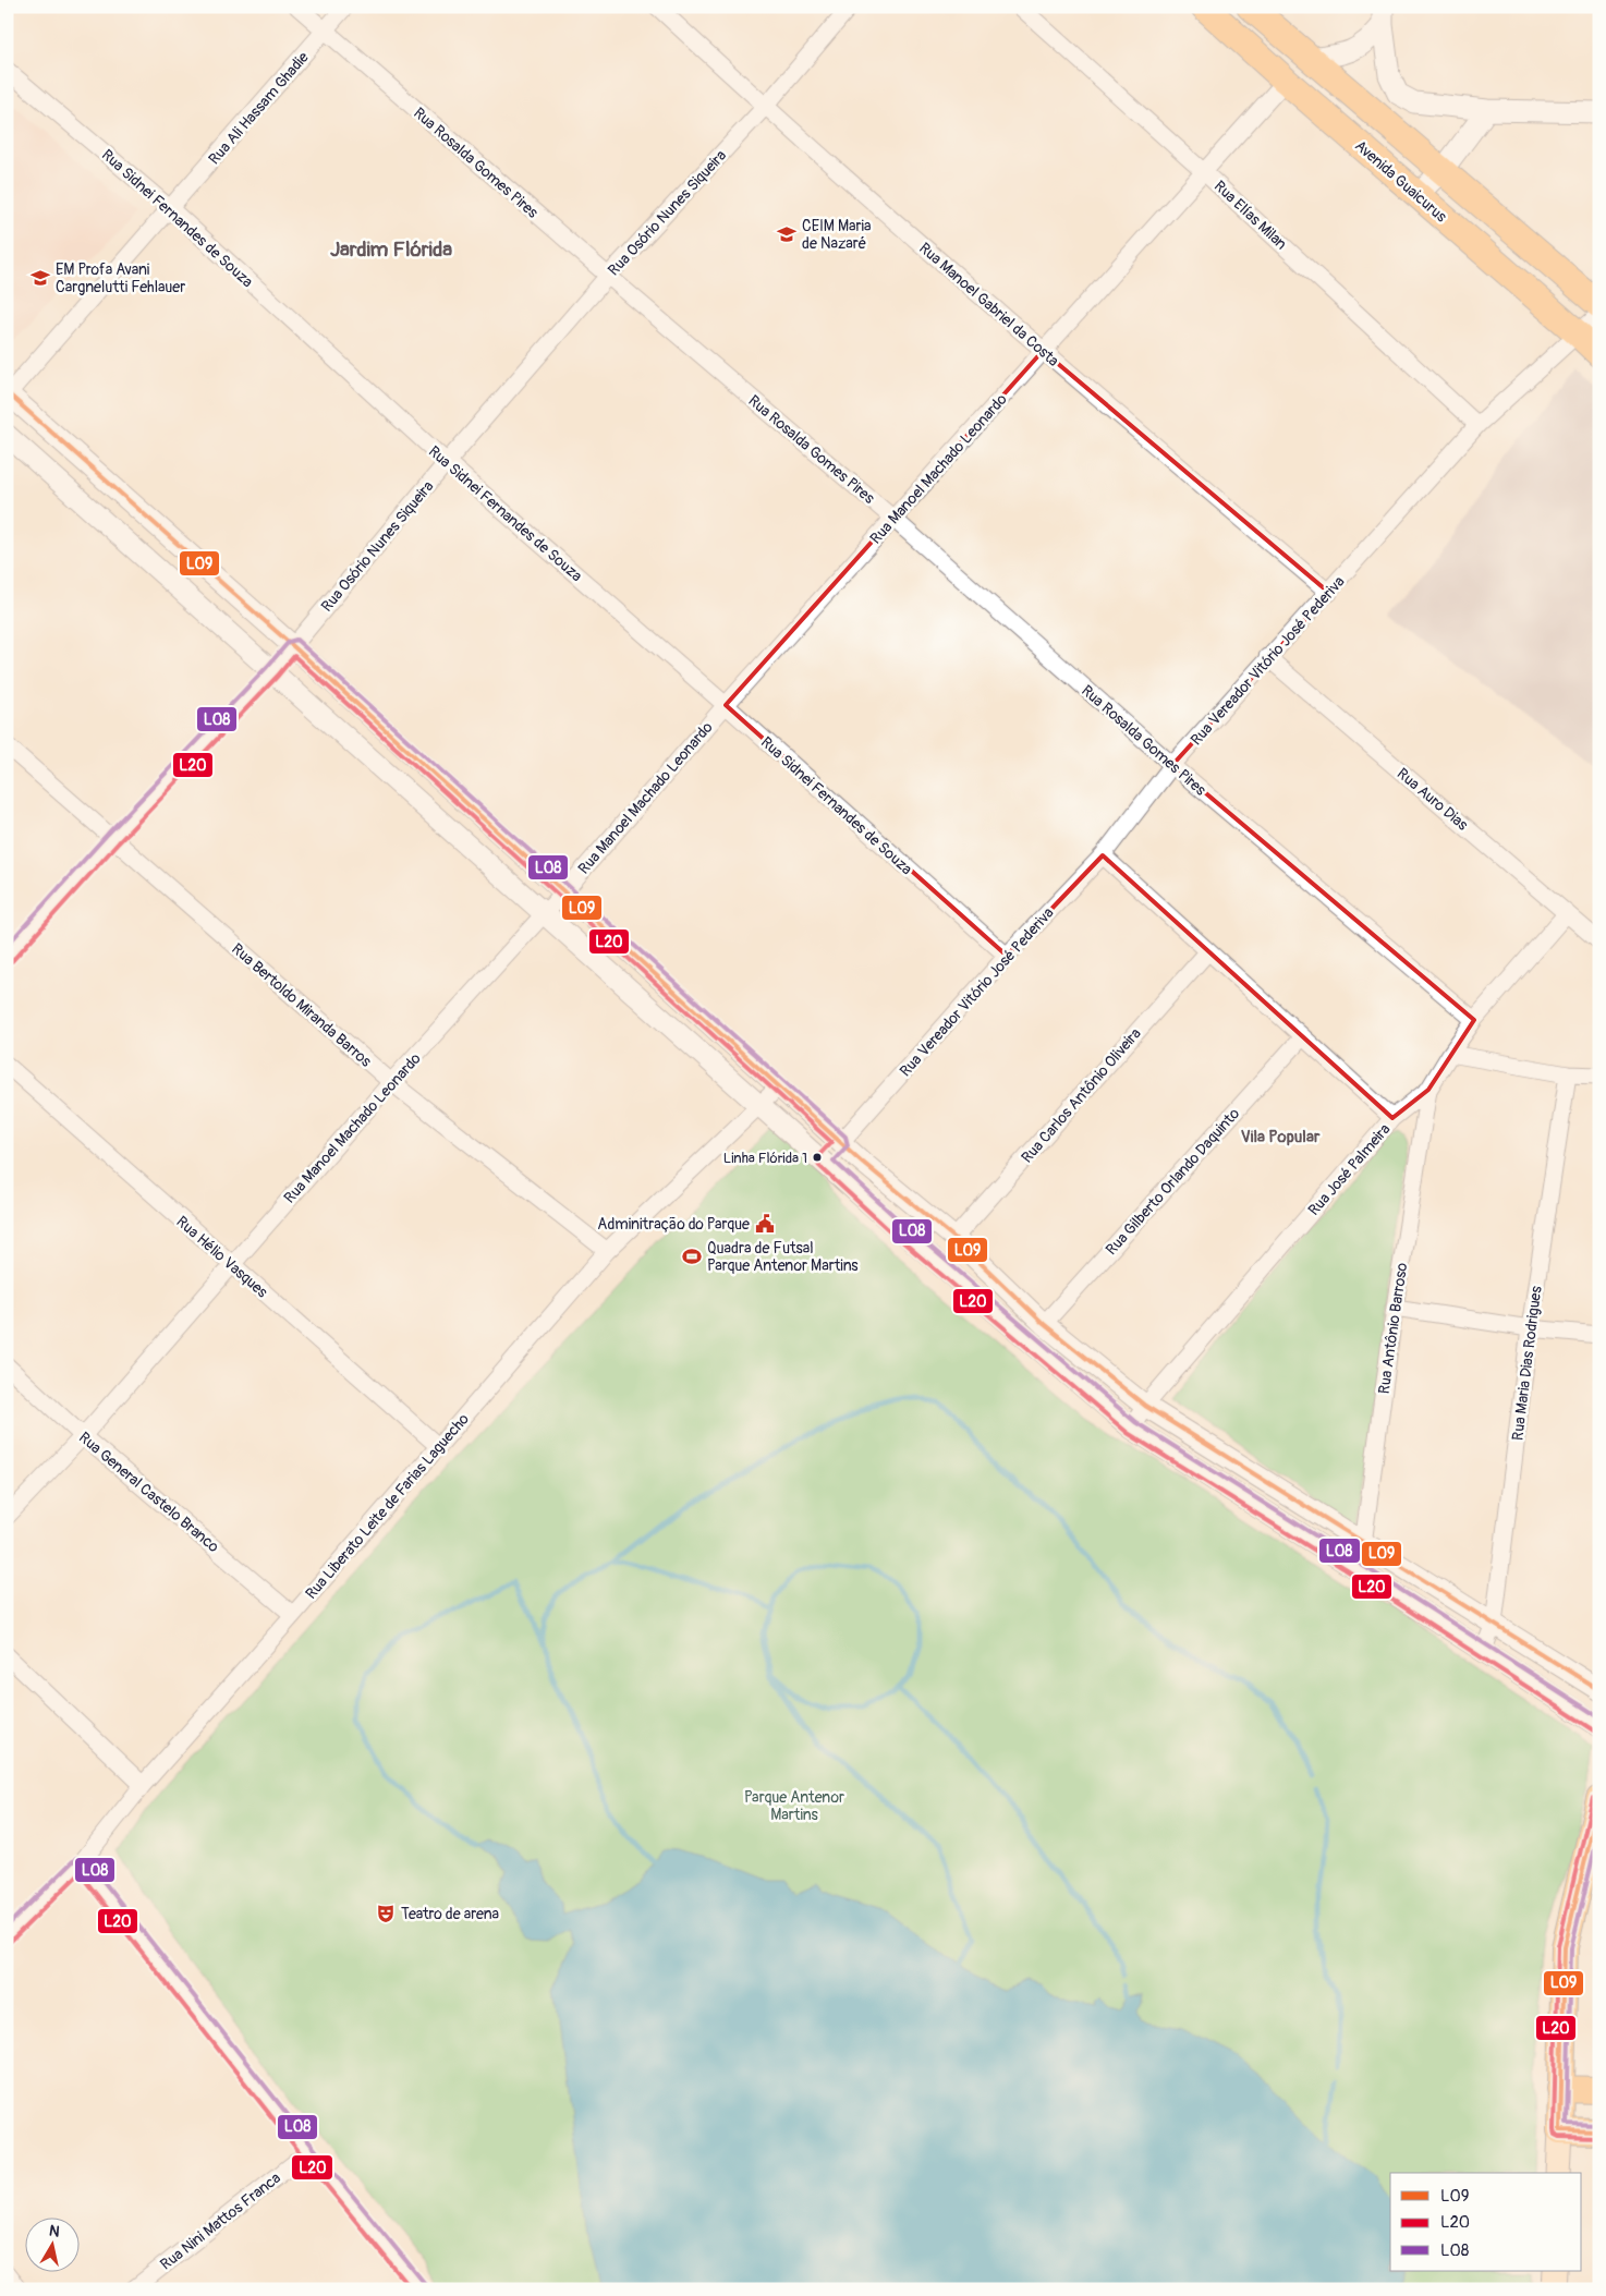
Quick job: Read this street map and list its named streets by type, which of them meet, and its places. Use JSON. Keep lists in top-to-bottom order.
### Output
{
  "streets": {
    "main road": ["Avenida Guaicurus"],
    "street": [
      "Rua Ali Hassam Ghadie",
      "Rua Rosalda Gomes Pires",
      "Rua Osório Nunes Siqueira",
      "Rua Elías Milan",
      "Rua Sidnei Fernandes de Souza",
      "Rua Manoel Gabriel da Costa",
      "Rua Manoel Machado Leonardo",
      "Rua Vereador Vitório José Pederiva",
      "Rua Auro Dias",
      "Rua Bertoldo Miranda Barros",
      "Rua Carlos Antônio Oliveira",
      "Rua José Palmeira",
      "Rua Gilberto Orlando Daquinto",
      "Rua Hélio Vasques",
      "Rua Antônio Barroso",
      "Rua Maria Dias Rodrigues",
      "Rua General Castelo Branco",
      "Rua Liberato Leite de Farias Laguecho",
      "Rua Nini Mattos Franca"
    ]
  },
  "crossings": [
    ["Rua Ali Hassam Ghadie", "Rua Rosalda Gomes Pires"],
    ["Rua Ali Hassam Ghadie", "Rua Sidnei Fernandes de Souza"],
    ["Rua Rosalda Gomes Pires", "Rua Osório Nunes Siqueira"],
    ["Rua Rosalda Gomes Pires", "Rua Manoel Machado Leonardo"],
    ["Rua Rosalda Gomes Pires", "Rua Vereador Vitório José Pederiva"],
    ["Rua Rosalda Gomes Pires", "Rua José Palmeira"],
    ["Avenida Guaicurus", "Rua Manoel Machado Leonardo"],
    ["Avenida Guaicurus", "Rua Vereador Vitório José Pederiva"],
    ["Rua Osório Nunes Siqueira", "Rua Sidnei Fernandes de Souza"],
    ["Rua Osório Nunes Siqueira", "Rua Manoel Gabriel da Costa"],
    ["Rua Osório Nunes Siqueira", "Rua Bertoldo Miranda Barros"],
    ["Rua Elías Milan", "Rua Manoel Machado Leonardo"],
    ["Rua Elías Milan", "Rua Vereador Vitório José Pederiva"],
    ["Rua Sidnei Fernandes de Souza", "Rua Manoel Machado Leonardo"],
    ["Rua Sidnei Fernandes de Souza", "Rua Vereador Vitório José Pederiva"],
    ["Rua Manoel Gabriel da Costa", "Rua Manoel Machado Leonardo"],
    ["Rua Manoel Gabriel da Costa", "Rua Vereador Vitório José Pederiva"],
    ["Rua Manoel Machado Leonardo", "Rua Bertoldo Miranda Barros"],
    ["Rua Manoel Machado Leonardo", "Rua Hélio Vasques"],
    ["Rua Manoel Machado Leonardo", "Rua General Castelo Branco"],
    ["Rua Vereador Vitório José Pederiva", "Rua Auro Dias"],
    ["Rua Auro Dias", "Rua José Palmeira"],
    ["Rua Bertoldo Miranda Barros", "Rua Liberato Leite de Farias Laguecho"],
    ["Rua José Palmeira", "Rua Antônio Barroso"],
    ["Rua Hélio Vasques", "Rua Liberato Leite de Farias Laguecho"],
    ["Rua General Castelo Branco", "Rua Liberato Leite de Farias Laguecho"]
  ],
  "districts": ["Jardim Flórida", "Vila Popular"],
  "parks": ["Parque Antenor Martins"],
  "places": {
    "school or university": ["CEIM Maria de Nazaré", "EM Profª Avani Cargnelutti Fehlauer"],
    "other": ["Linha Flórida 1"],
    "public building": ["Adminitração do Parque"],
    "sports": ["Quadra de Futsal Parque Antenor Martins"],
    "theatre": ["Teatro de arena"]
  },
  "lines": ["transit line L09", "transit line L08", "transit line L20"],
  "legend": ["L09", "L20", "L08"],
  "north": "top"
}
